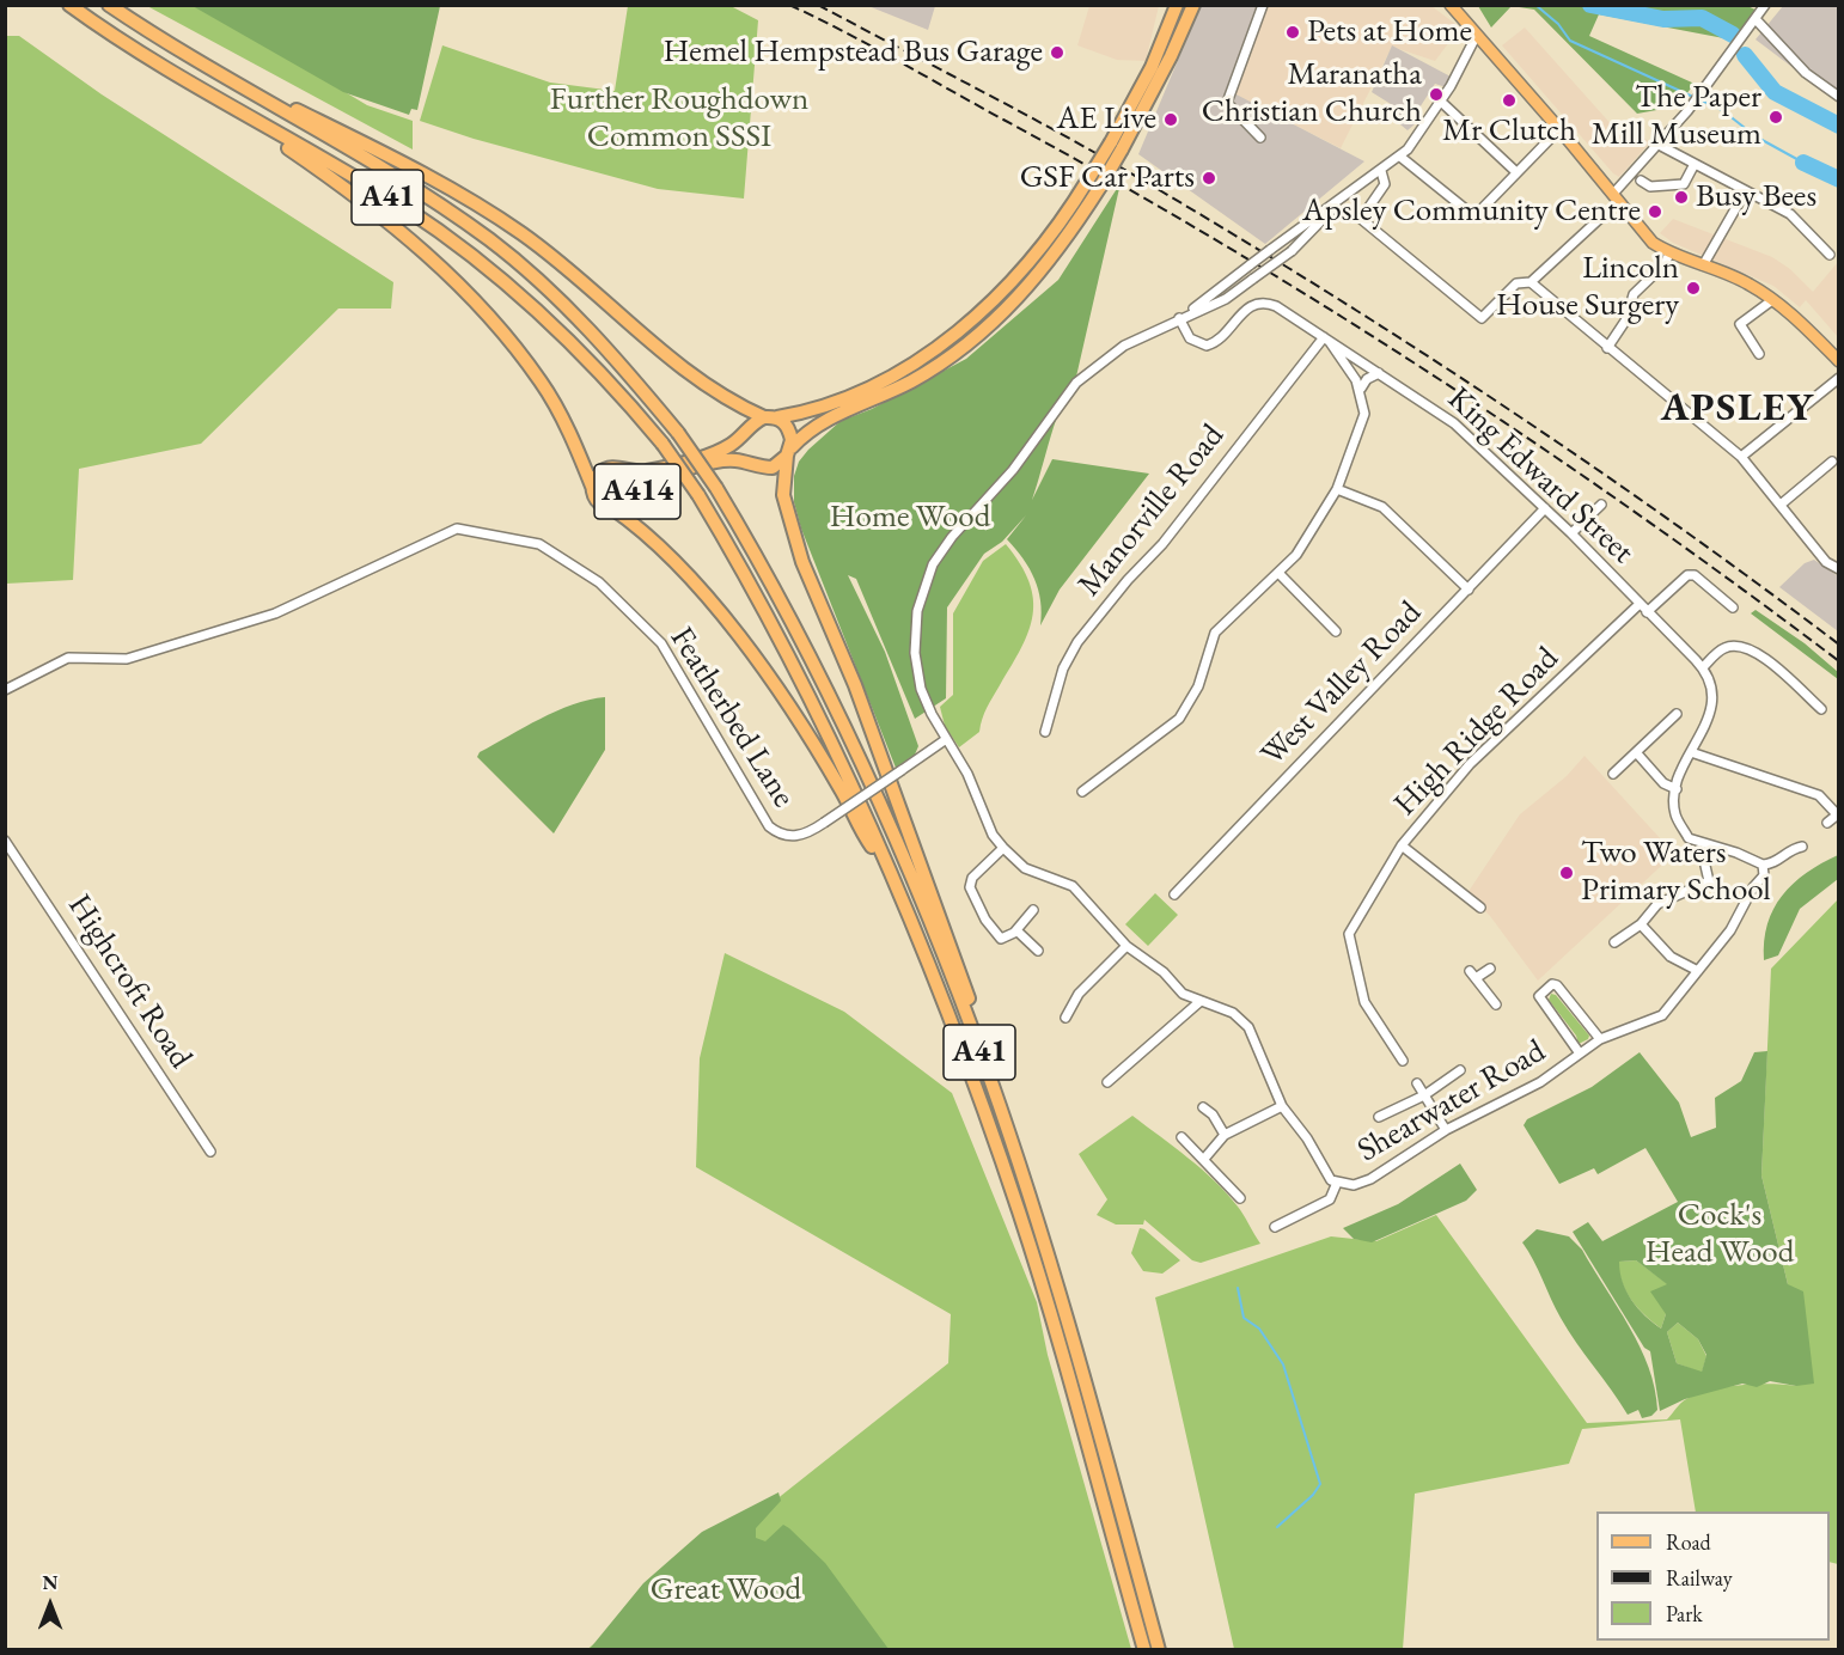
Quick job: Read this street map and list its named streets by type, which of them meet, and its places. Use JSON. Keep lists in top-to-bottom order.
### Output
{
  "streets": {
    "highway": ["A41", "A414"],
    "street": [
      "King Edward Street",
      "Manorville Road",
      "West Valley Road",
      "Featherbed Lane",
      "High Ridge Road",
      "Highcroft Road",
      "Shearwater Road"
    ]
  },
  "crossings": [
    ["A41", "A414"],
    ["King Edward Street", "Manorville Road"],
    ["King Edward Street", "West Valley Road"],
    ["King Edward Street", "High Ridge Road"],
    ["Featherbed Lane", "Shearwater Road"]
  ],
  "districts": ["APSLEY"],
  "parks": [
    "Further Roughdown Common SSSI",
    "Home Wood",
    "Cock's Head Wood",
    "Great Wood"
  ],
  "places": [
    "Pets at Home",
    "Hemel Hempstead Bus Garage",
    "Maranatha Christian Church",
    "Mr Clutch",
    "The Paper Mill Museum",
    "AE Live",
    "GSF Car Parts",
    "Busy Bees",
    "Apsley Community Centre",
    "Lincoln House Surgery",
    "Two Waters Primary School"
  ],
  "legend": ["Road", "Railway", "Park"],
  "north": "top"
}
